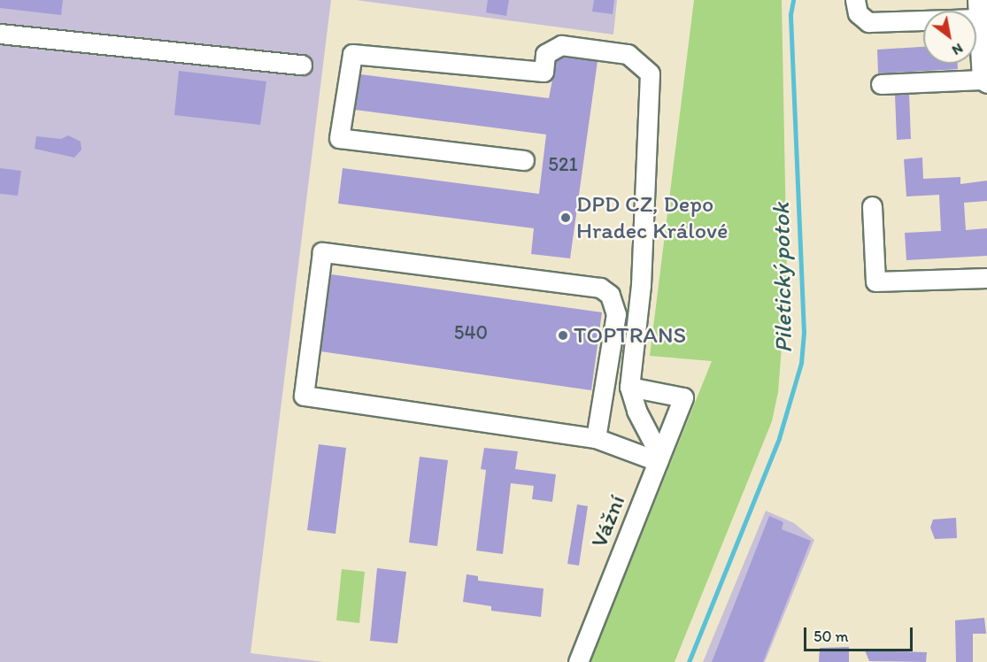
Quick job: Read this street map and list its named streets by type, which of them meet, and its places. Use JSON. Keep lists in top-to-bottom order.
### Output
{
  "streets": {
    "street": ["Vážní"]
  },
  "water": ["Piletický potok"],
  "places": ["DPD CZ, Depo Hradec Králové", "TOPTRANS"],
  "house_numbers": ["521", "540"],
  "scale_bar": "50 m",
  "north": "bottom right"
}
